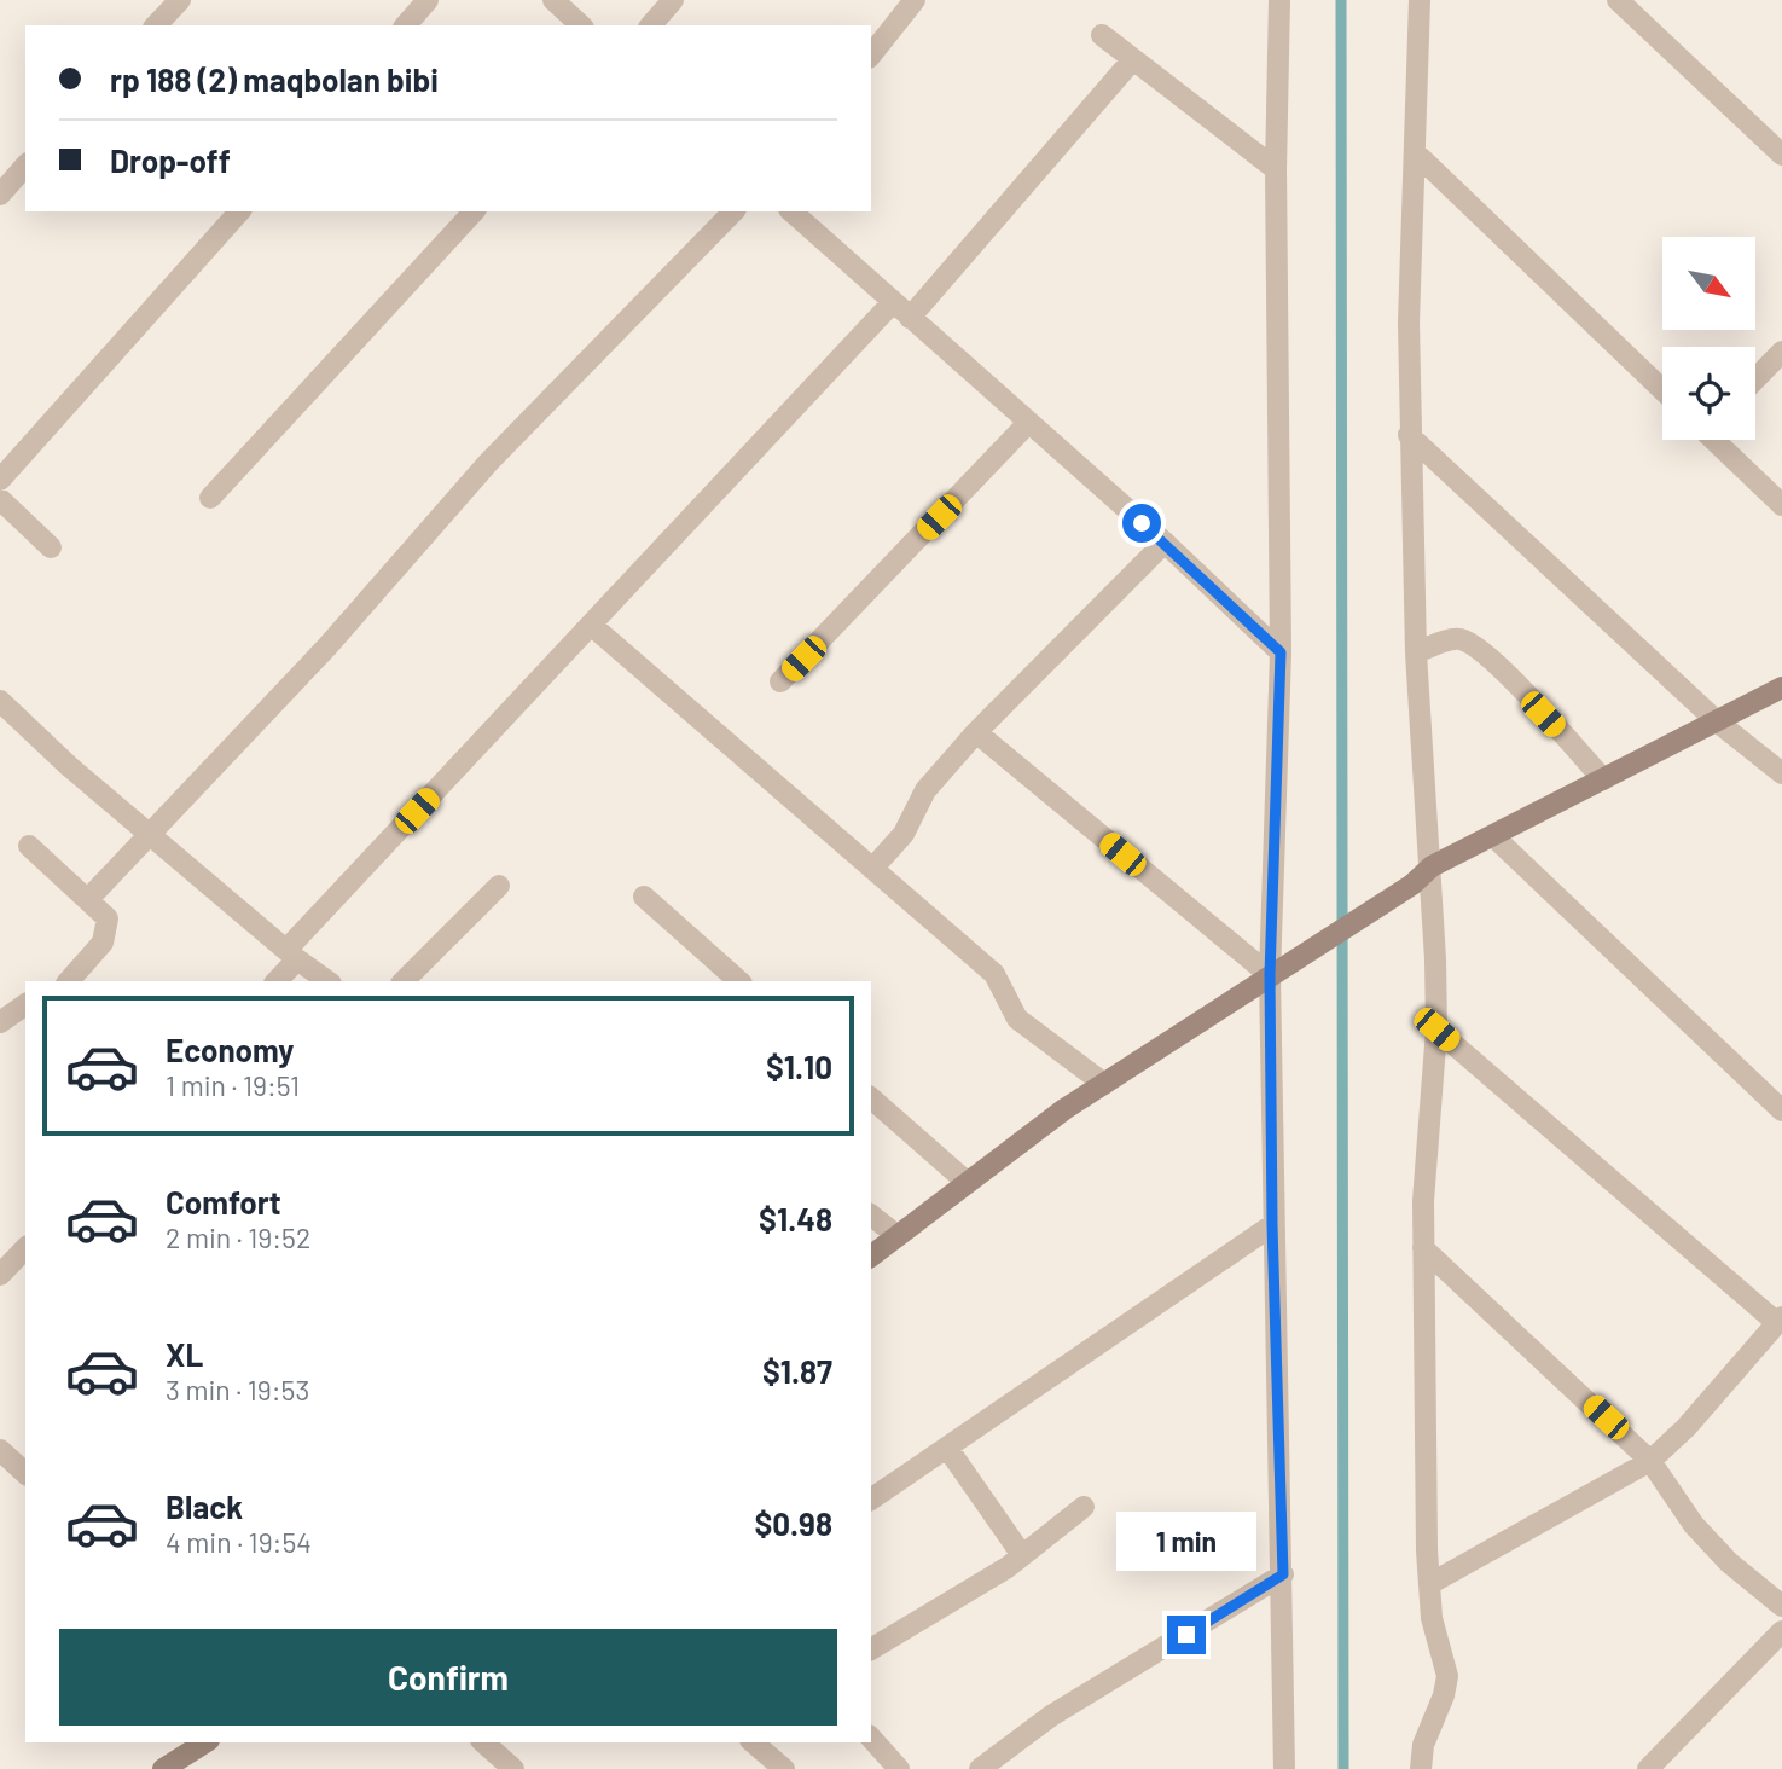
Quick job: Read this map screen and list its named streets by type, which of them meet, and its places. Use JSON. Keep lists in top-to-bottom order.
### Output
{
  "north": "bottom right",
  "page": {
    "banner": ["rp 188 (2) maqbolan bibi", "Drop-off"],
    "list": [
      {
        "name": "Economy",
        "note": "1 min · 19:51",
        "value": "$1.10"
      },
      {
        "name": "Comfort",
        "note": "2 min · 19:52",
        "value": "$1.48"
      },
      {
        "name": "XL",
        "note": "3 min · 19:53",
        "value": "$1.87"
      },
      {
        "name": "Black",
        "note": "4 min · 19:54",
        "value": "$0.98"
      }
    ],
    "bubble": "1 min",
    "buttons": "Confirm"
  }
}
